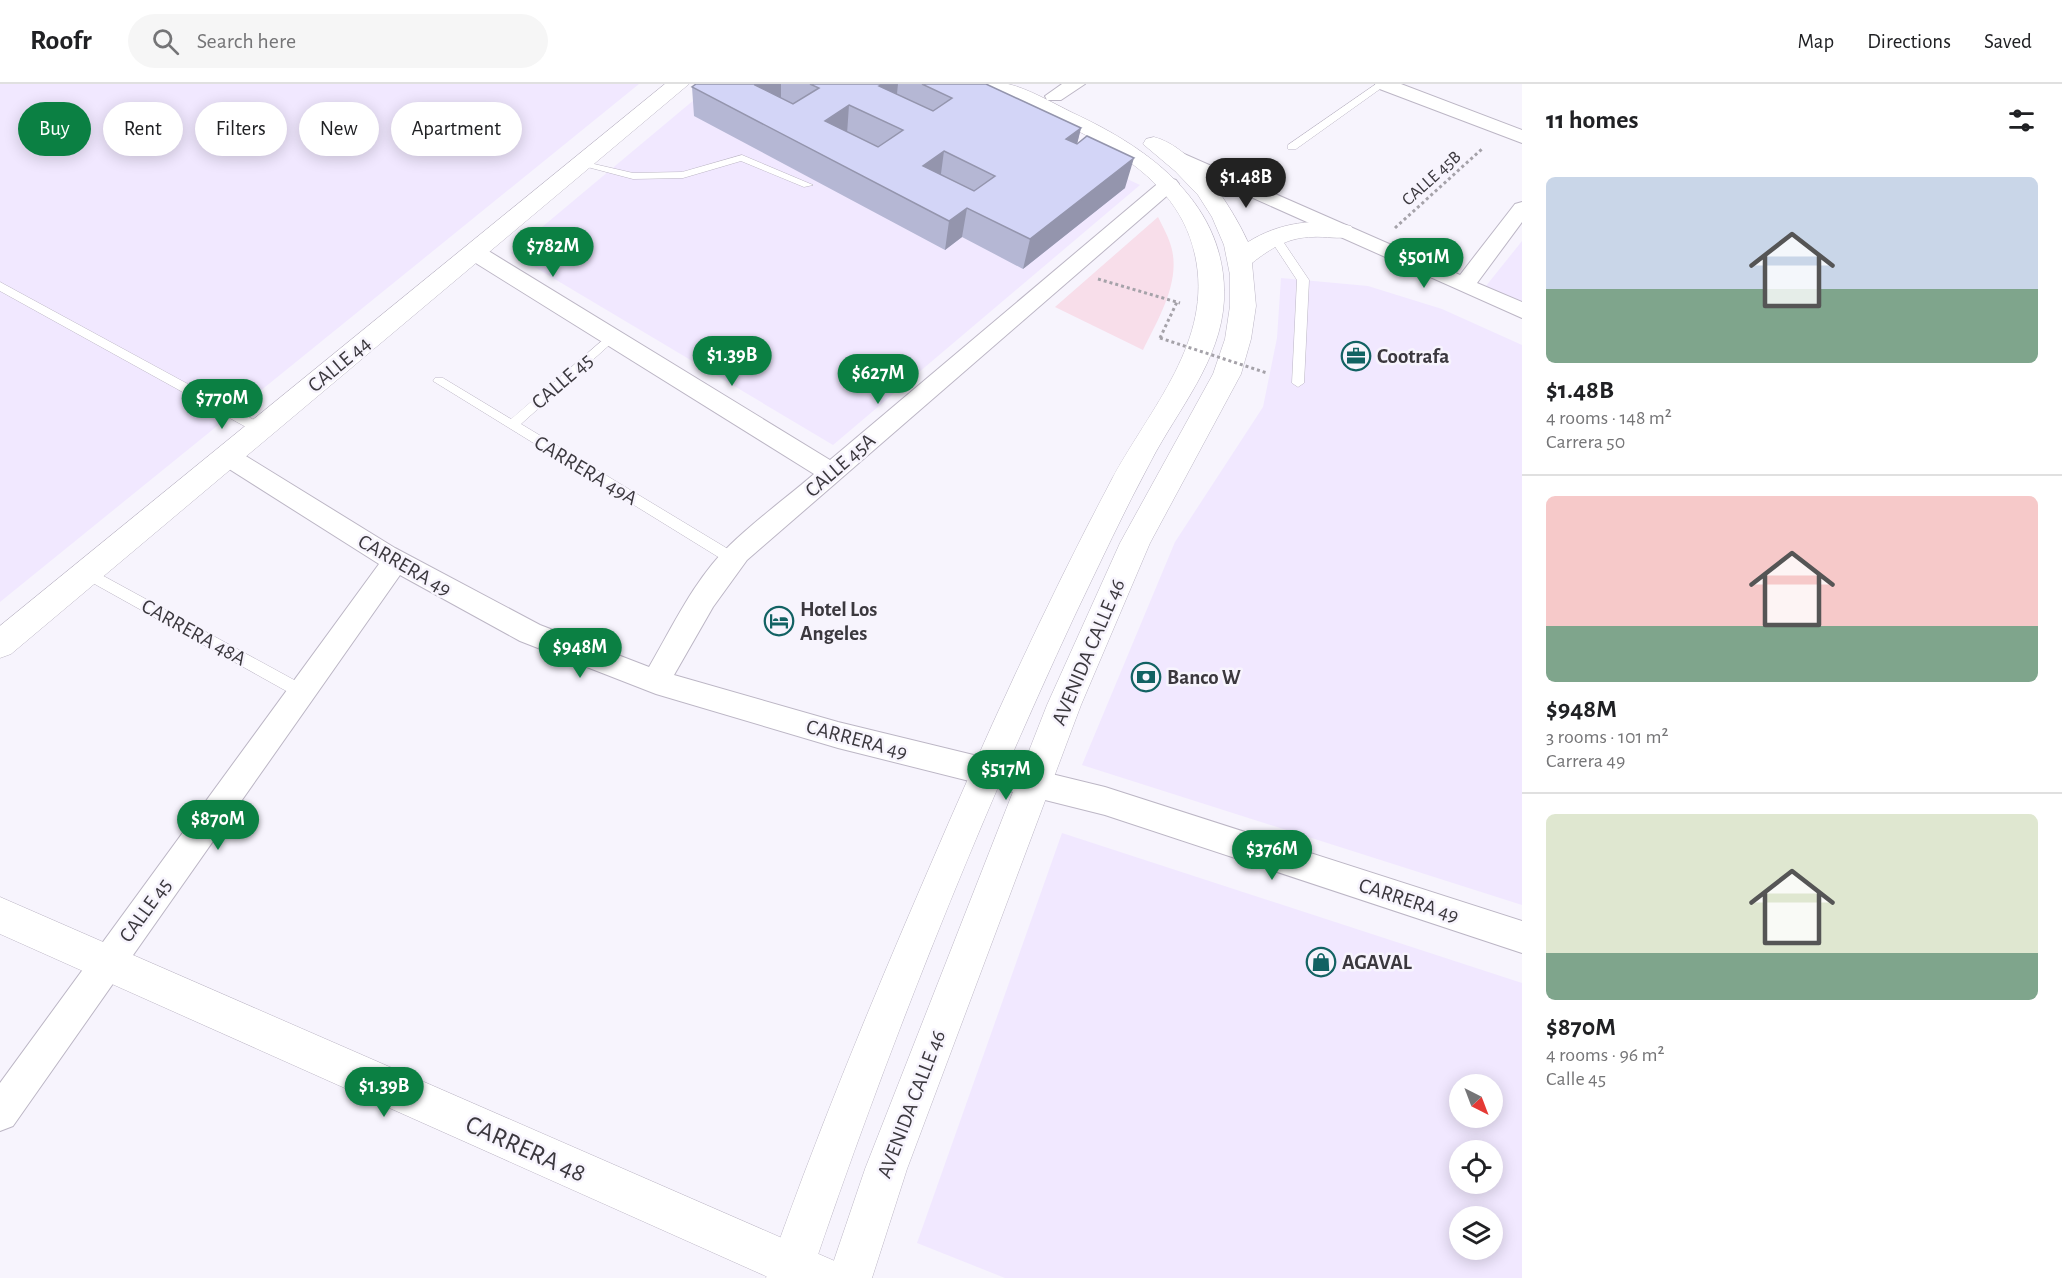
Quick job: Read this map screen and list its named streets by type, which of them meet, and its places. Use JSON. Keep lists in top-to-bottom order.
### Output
{
  "streets": {
    "main road": ["CALLE 44", "AVENIDA CALLE 46", "CARRERA 48"],
    "street": ["CALLE 45", "CALLE 45A", "CARRERA 49"],
    "lane": ["CARRERA 49A", "CARRERA 48A"],
    "path": ["CALLE 45B"]
  },
  "crossings": [
    ["CALLE 44", "CARRERA 49"],
    ["CALLE 44", "CARRERA 48A"],
    ["CALLE 45", "CARRERA 49A"],
    ["CALLE 45", "CARRERA 49"],
    ["CALLE 45", "CARRERA 48A"],
    ["CALLE 45", "CARRERA 48"],
    ["CALLE 45A", "CARRERA 49A"],
    ["CALLE 45A", "CARRERA 49"],
    ["CALLE 45A", "AVENIDA CALLE 46"],
    ["CARRERA 49", "AVENIDA CALLE 46"],
    ["AVENIDA CALLE 46", "CARRERA 48"]
  ],
  "places": {
    "office": ["Cootrafa"],
    "hotel": ["Hotel Los Angeles"],
    "bank": ["Banco W"],
    "shop": ["AGAVAL"]
  },
  "north": "bottom right",
  "page": {
    "header": "Roofr",
    "search": "Search here",
    "nav": ["Map", "Directions", "Saved"],
    "heading": "11 homes",
    "chip": [
      "Buy",
      "Rent",
      "Filters",
      "New",
      "Apartment"
    ],
    "list": [
      {
        "name": "$1.48B",
        "note": "4 rooms · 148 m² · Carrera 50"
      },
      {
        "name": "$948M",
        "note": "3 rooms · 101 m² · Carrera 49"
      },
      {
        "name": "$870M",
        "note": "4 rooms · 96 m² · Calle 45"
      }
    ],
    "price": [
      "$1.48B",
      "$782M",
      "$501M",
      "$1.39B",
      "$627M",
      "$770M",
      "$948M",
      "$517M",
      "$870M",
      "$376M",
      "$1.39B"
    ]
  }
}
